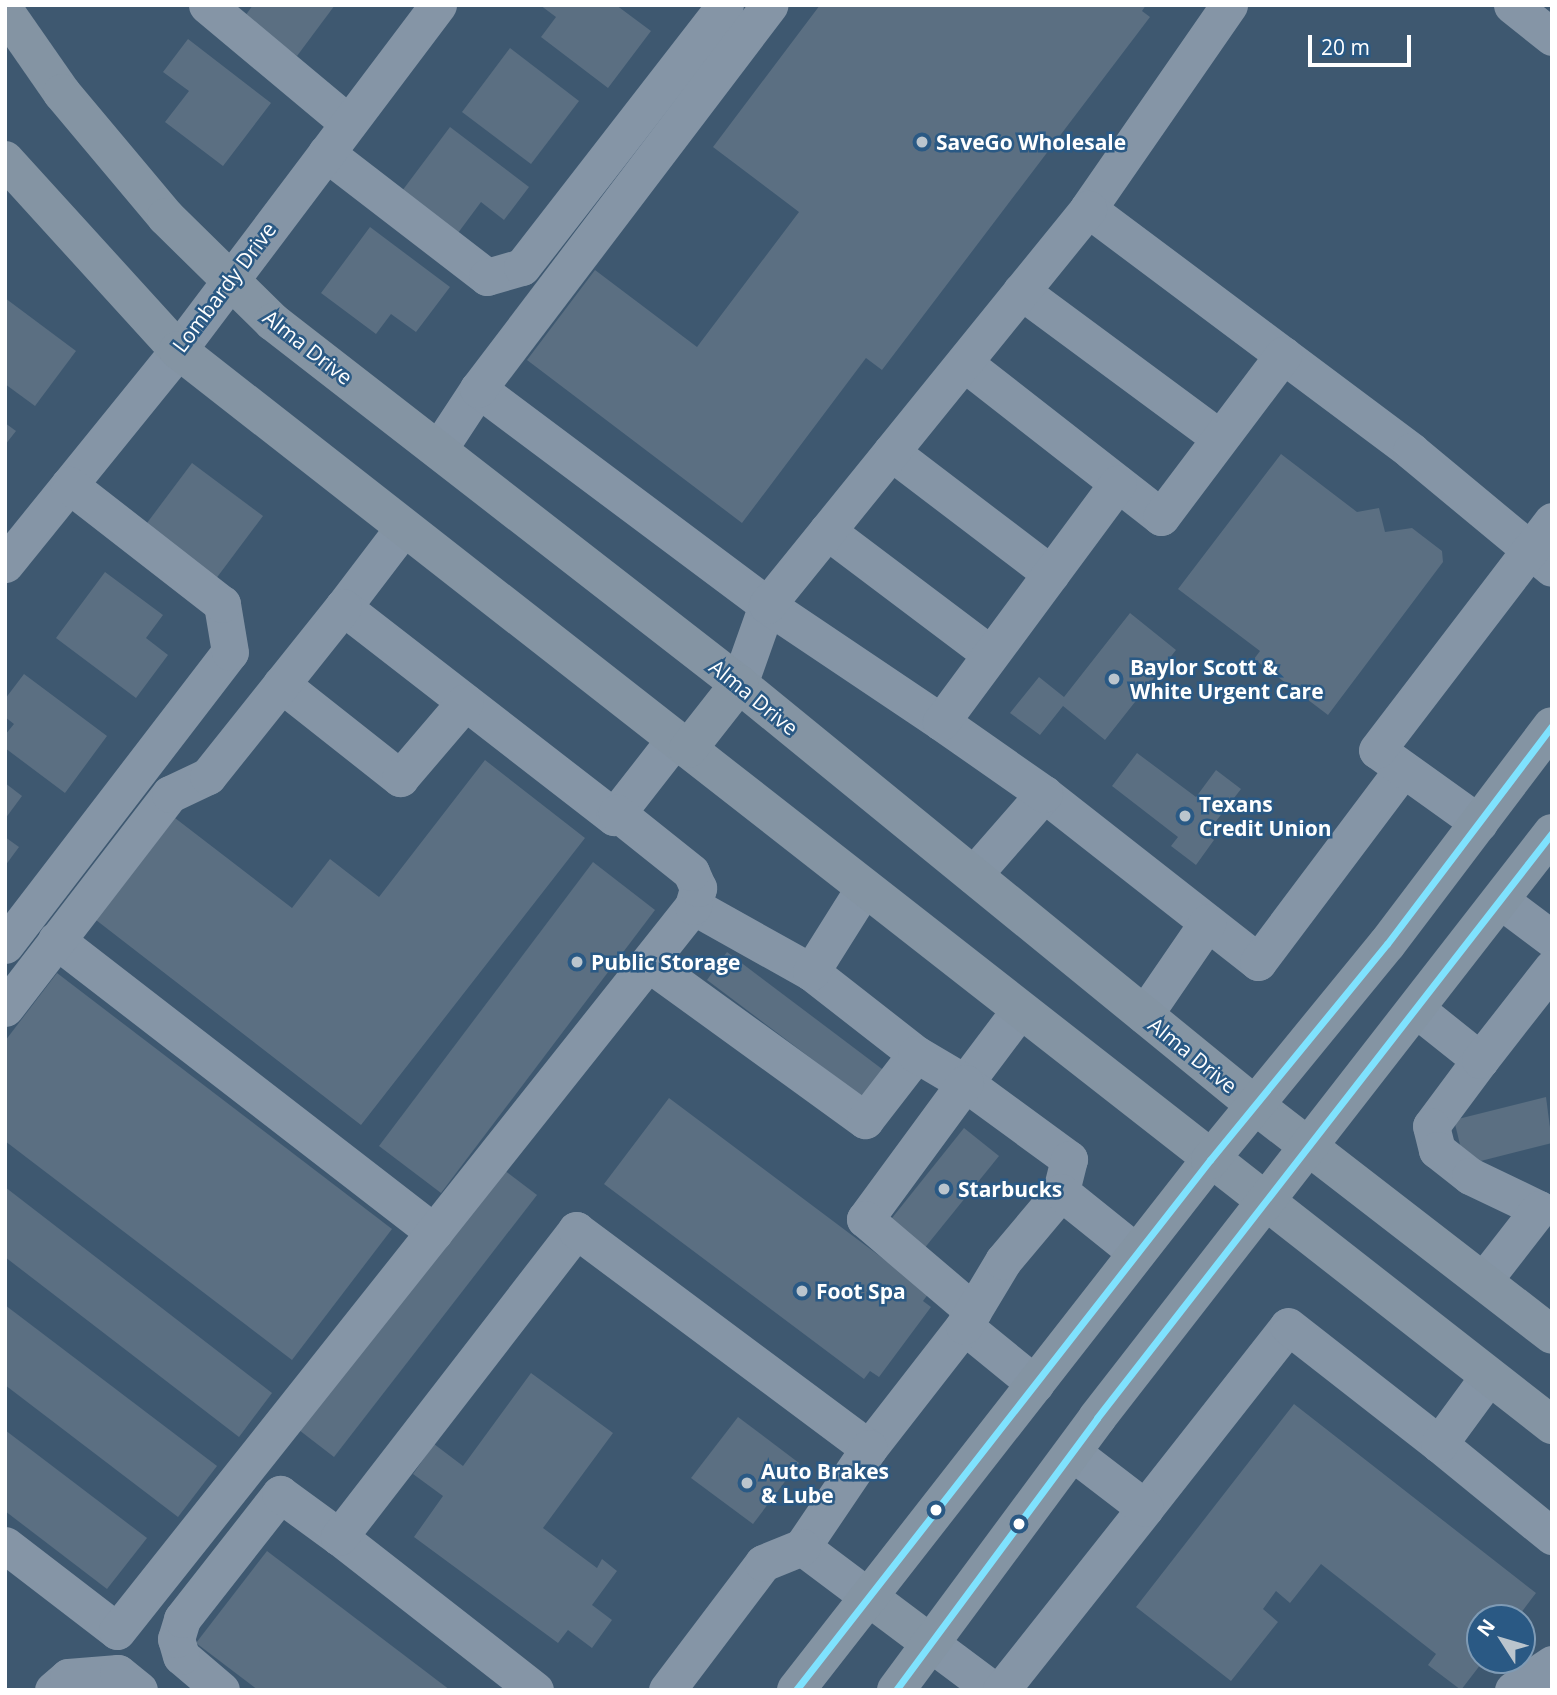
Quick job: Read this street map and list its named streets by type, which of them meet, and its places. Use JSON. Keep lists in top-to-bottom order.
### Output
{
  "streets": {
    "main road": ["Alma Drive"],
    "street": ["Lombardy Drive"]
  },
  "crossings": [
    ["Lombardy Drive", "Alma Drive"]
  ],
  "places": [
    "SaveGo Wholesale",
    "Baylor Scott & White Urgent Care",
    "Texans Credit Union",
    "Public Storage",
    "Starbucks",
    "Foot Spa",
    "Auto Brakes & Lube"
  ],
  "scale_bar": "20 m",
  "north": "top left"
}
